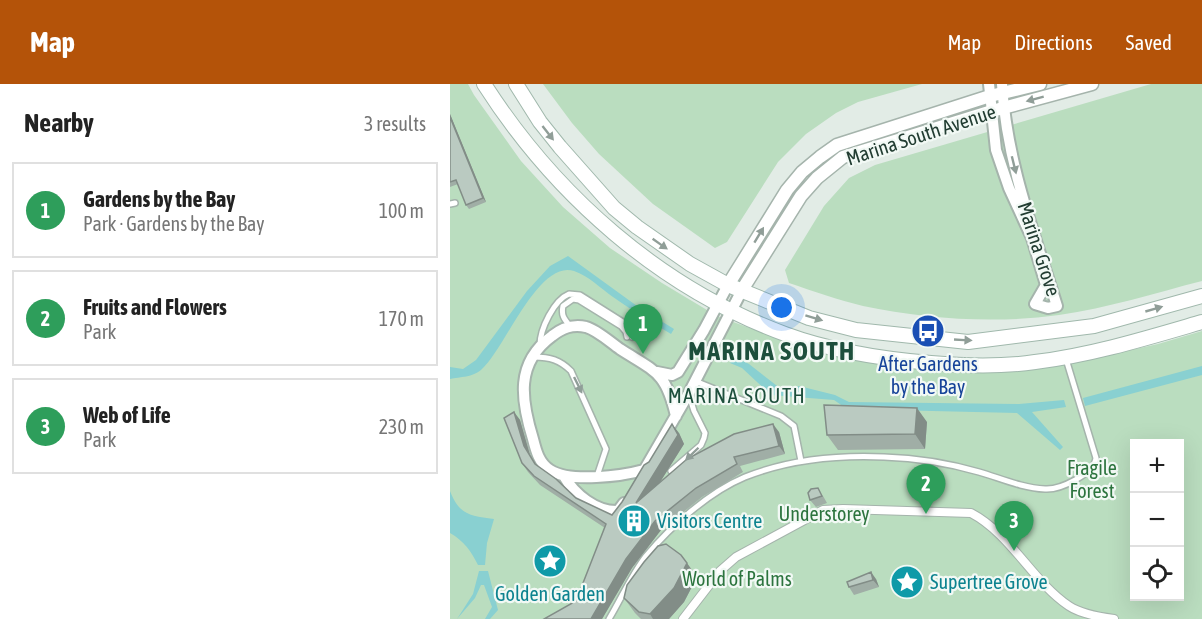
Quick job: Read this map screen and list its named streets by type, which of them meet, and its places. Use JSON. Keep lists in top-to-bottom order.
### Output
{
  "streets": {
    "street": ["Marina South Avenue", "Marina Grove"]
  },
  "crossings": [
    ["Marina South Avenue", "Marina Grove"]
  ],
  "districts": ["MARINA SOUTH", "MARINA SOUTH"],
  "parks": ["Fragile Forest", "Understorey", "World of Palms"],
  "places": {
    "bus stop": ["After Gardens by the Bay"],
    "building": ["Visitors Centre"],
    "place": ["Golden Garden", "Supertree Grove"]
  },
  "page": {
    "header": "Map",
    "nav": ["Map", "Directions", "Saved"],
    "heading": ["Nearby", "3 results"],
    "list": [
      {
        "mark": "1",
        "name": "Gardens by the Bay",
        "note": "Park · Gardens by the Bay",
        "value": "100 m"
      },
      {
        "mark": "2",
        "name": "Fruits and Flowers",
        "note": "Park",
        "value": "170 m"
      },
      {
        "mark": "3",
        "name": "Web of Life",
        "note": "Park",
        "value": "230 m"
      }
    ],
    "pins": ["1", "2", "3"],
    "map_buttons": ["+", "−"]
  }
}
